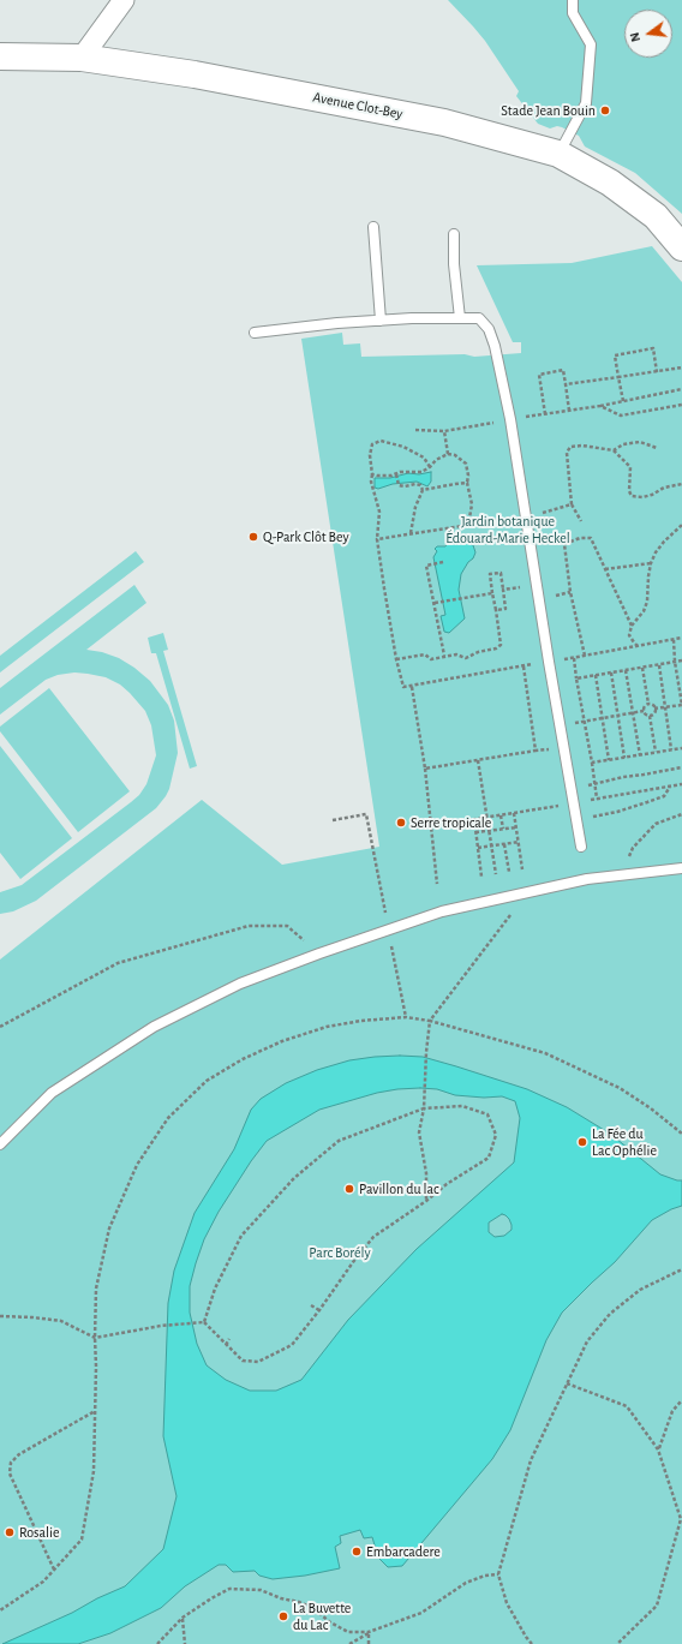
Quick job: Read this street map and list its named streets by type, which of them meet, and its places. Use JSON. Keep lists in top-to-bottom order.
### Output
{
  "streets": {
    "street": ["Avenue Clot-Bey"]
  },
  "parks": ["Jardin botanique Édouard-Marie Heckel", "Parc Borély"],
  "places": [
    "Stade Jean Bouin",
    "Q-Park Clôt Bey",
    "Serre tropicale",
    "La Fée du Lac Ophélie",
    "Pavillon du lac",
    "Rosalie",
    "Embarcadere",
    "La Buvette du Lac"
  ],
  "north": "left"
}
